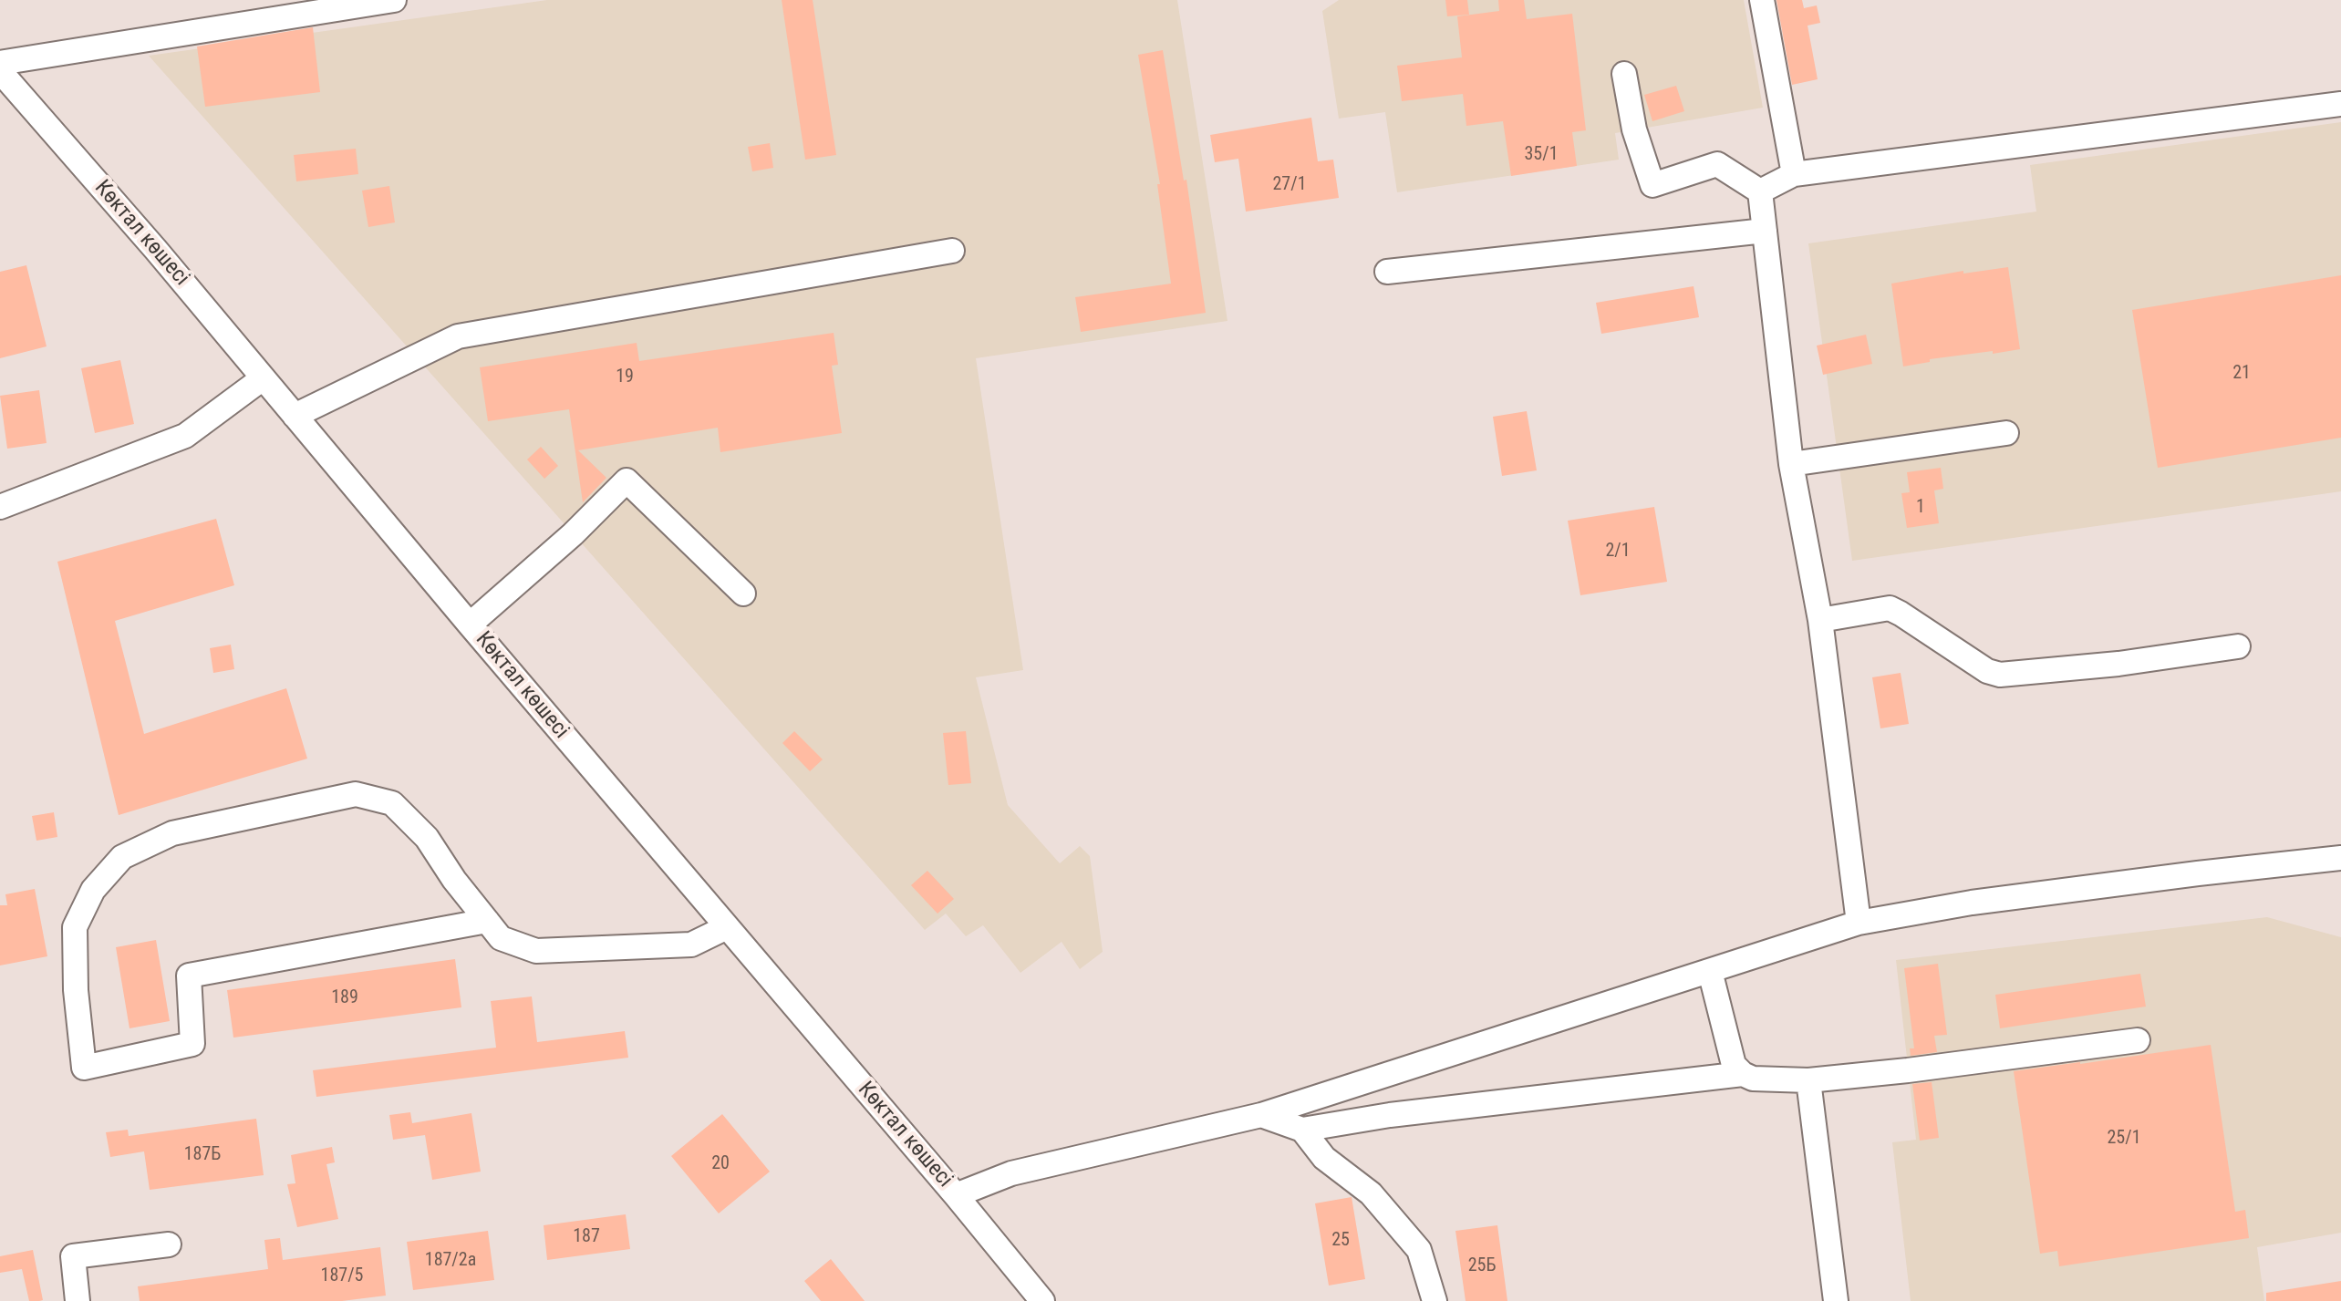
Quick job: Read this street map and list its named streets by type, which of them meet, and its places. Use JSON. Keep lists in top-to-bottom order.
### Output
{
  "streets": {
    "street": ["Көктал көшесі"]
  },
  "house_numbers": [
    "35/1",
    "27/1",
    "21",
    "19",
    "1",
    "2/1",
    "189",
    "25/1",
    "187Б",
    "20",
    "187",
    "25",
    "187/2а",
    "25Б",
    "187/5"
  ]
}
